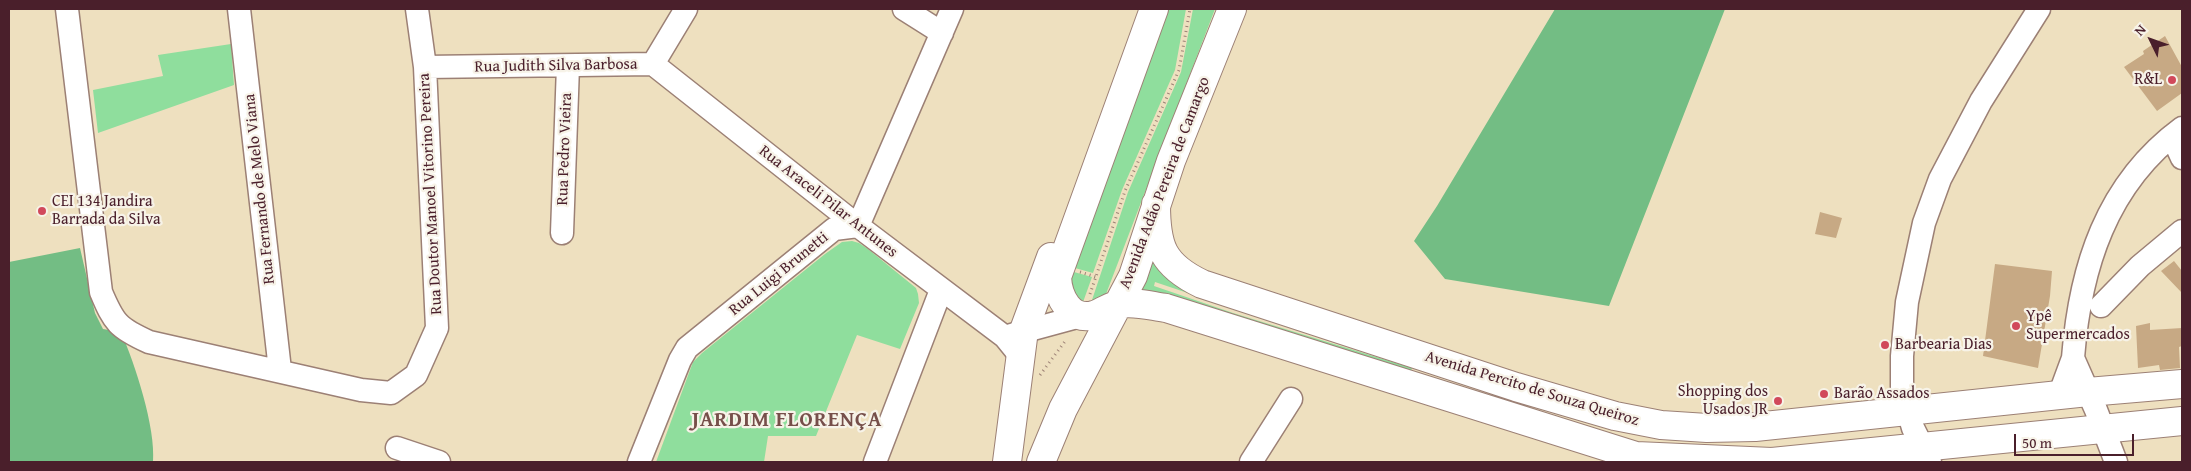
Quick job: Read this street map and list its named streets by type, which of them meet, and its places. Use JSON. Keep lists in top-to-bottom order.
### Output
{
  "streets": {
    "main road": ["Avenida Adão Pereira de Camargo", "Avenida Percito de Souza Queiroz"],
    "street": [
      "Rua Judith Silva Barbosa",
      "Rua Pedro Vieira",
      "Rua Fernando de Melo Viana",
      "Rua Doutor Manoel Vitorino Pereira",
      "Rua Araceli Pilar Antunes",
      "Rua Luigi Brunetti"
    ]
  },
  "crossings": [
    ["Rua Judith Silva Barbosa", "Rua Pedro Vieira"],
    ["Rua Judith Silva Barbosa", "Rua Doutor Manoel Vitorino Pereira"],
    ["Rua Judith Silva Barbosa", "Rua Araceli Pilar Antunes"],
    ["Avenida Adão Pereira de Camargo", "Avenida Percito de Souza Queiroz"],
    ["Rua Fernando de Melo Viana", "Rua Doutor Manoel Vitorino Pereira"],
    ["Rua Araceli Pilar Antunes", "Rua Luigi Brunetti"]
  ],
  "districts": ["JARDIM FLORENÇA"],
  "places": [
    "R&L",
    "CEI 134 Jandira Barrada da Silva",
    "Ypê Supermercados",
    "Barbearia Dias",
    "Barão Assados",
    "Shopping dos Usados JR"
  ],
  "scale_bar": "50 m",
  "north": "top left"
}
